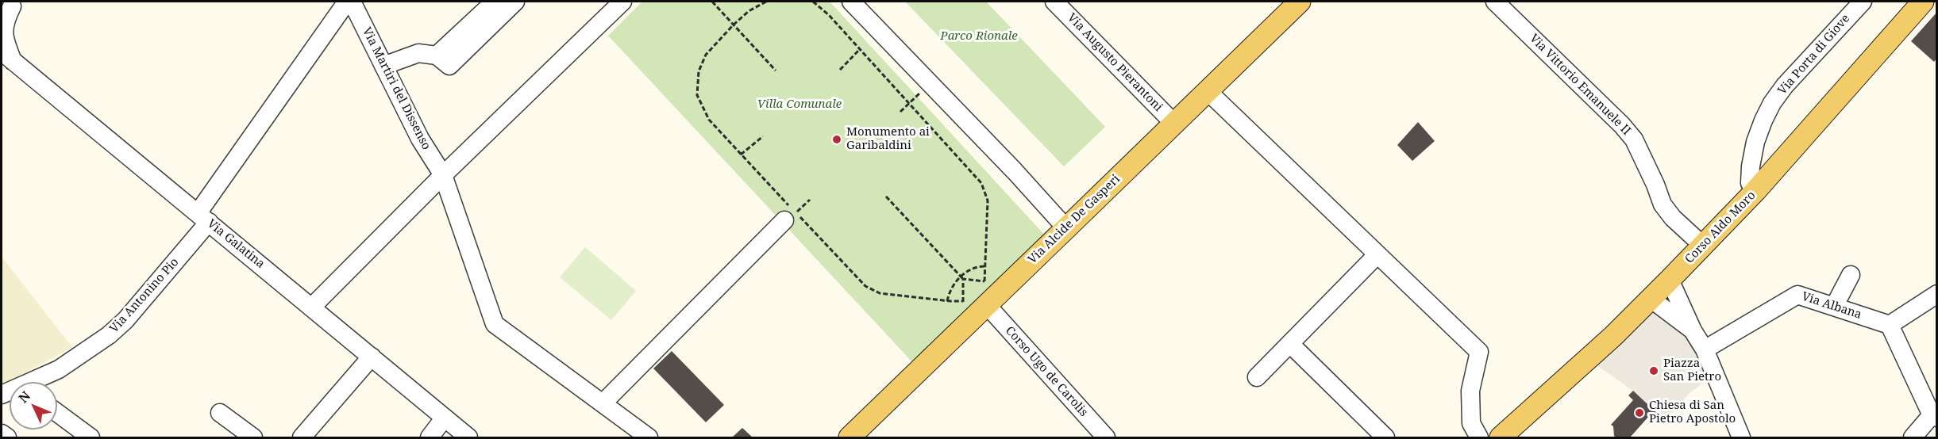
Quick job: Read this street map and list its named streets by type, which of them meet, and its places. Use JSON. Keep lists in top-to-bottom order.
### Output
{
  "streets": {
    "main road": ["Via Alcide De Gasperi", "Corso Aldo Moro"],
    "street": [
      "Via Porta di Giove",
      "Via Augusto Pierantoni",
      "Via Vittorio Emanuele II",
      "Via Martiri del Dissenso",
      "Via Galatina",
      "Via Antonino Pio",
      "Via Albana",
      "Corso Ugo de Carolis"
    ]
  },
  "crossings": [
    ["Via Porta di Giove", "Corso Aldo Moro"],
    ["Via Augusto Pierantoni", "Via Alcide De Gasperi"],
    ["Via Vittorio Emanuele II", "Corso Aldo Moro"],
    ["Via Alcide De Gasperi", "Corso Ugo de Carolis"],
    ["Via Galatina", "Via Antonino Pio"]
  ],
  "parks": ["Parco Rionale", "Villa Comunale"],
  "places": ["Monumento ai Garibaldini", "Piazza San Pietro", "Chiesa di San Pietro Apostolo"],
  "north": "top left"
}
